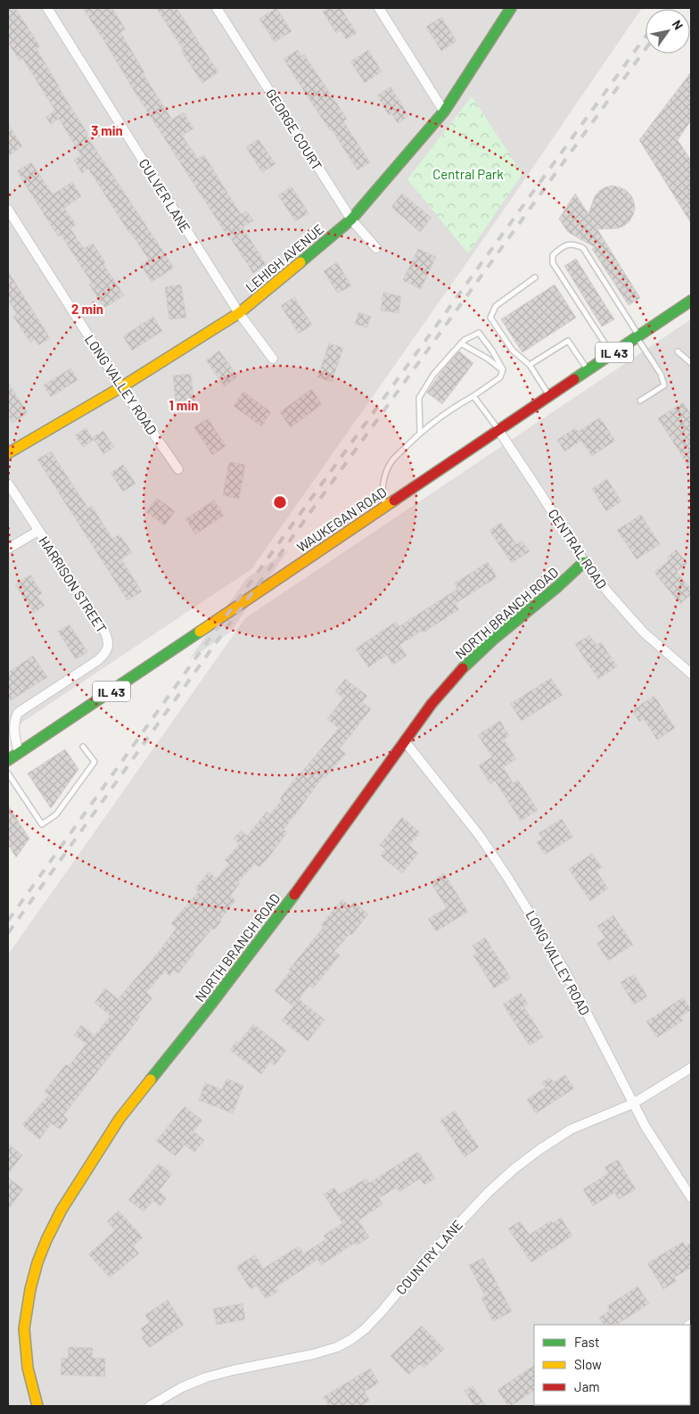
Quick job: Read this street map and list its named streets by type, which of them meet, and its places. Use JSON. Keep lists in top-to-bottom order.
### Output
{
  "streets": {
    "street": [
      "GEORGE COURT",
      "CULVER LANE",
      "LEHIGH AVENUE",
      "IL 43",
      "LONG VALLEY ROAD",
      "WAUKEGAN ROAD",
      "CENTRAL ROAD",
      "HARRISON STREET",
      "NORTH BRANCH ROAD",
      "COUNTRY LANE"
    ]
  },
  "crossings": [
    ["GEORGE COURT", "LEHIGH AVENUE"],
    ["CULVER LANE", "LEHIGH AVENUE"],
    ["LEHIGH AVENUE", "LONG VALLEY ROAD"],
    ["LONG VALLEY ROAD", "NORTH BRANCH ROAD"],
    ["LONG VALLEY ROAD", "COUNTRY LANE"],
    ["WAUKEGAN ROAD", "CENTRAL ROAD"],
    ["WAUKEGAN ROAD", "HARRISON STREET"],
    ["CENTRAL ROAD", "NORTH BRANCH ROAD"]
  ],
  "parks": ["Central Park"],
  "legend": ["Fast", "Slow", "Jam"],
  "north": "top right",
  "rings": ["3 min", "2 min", "1 min"]
}
